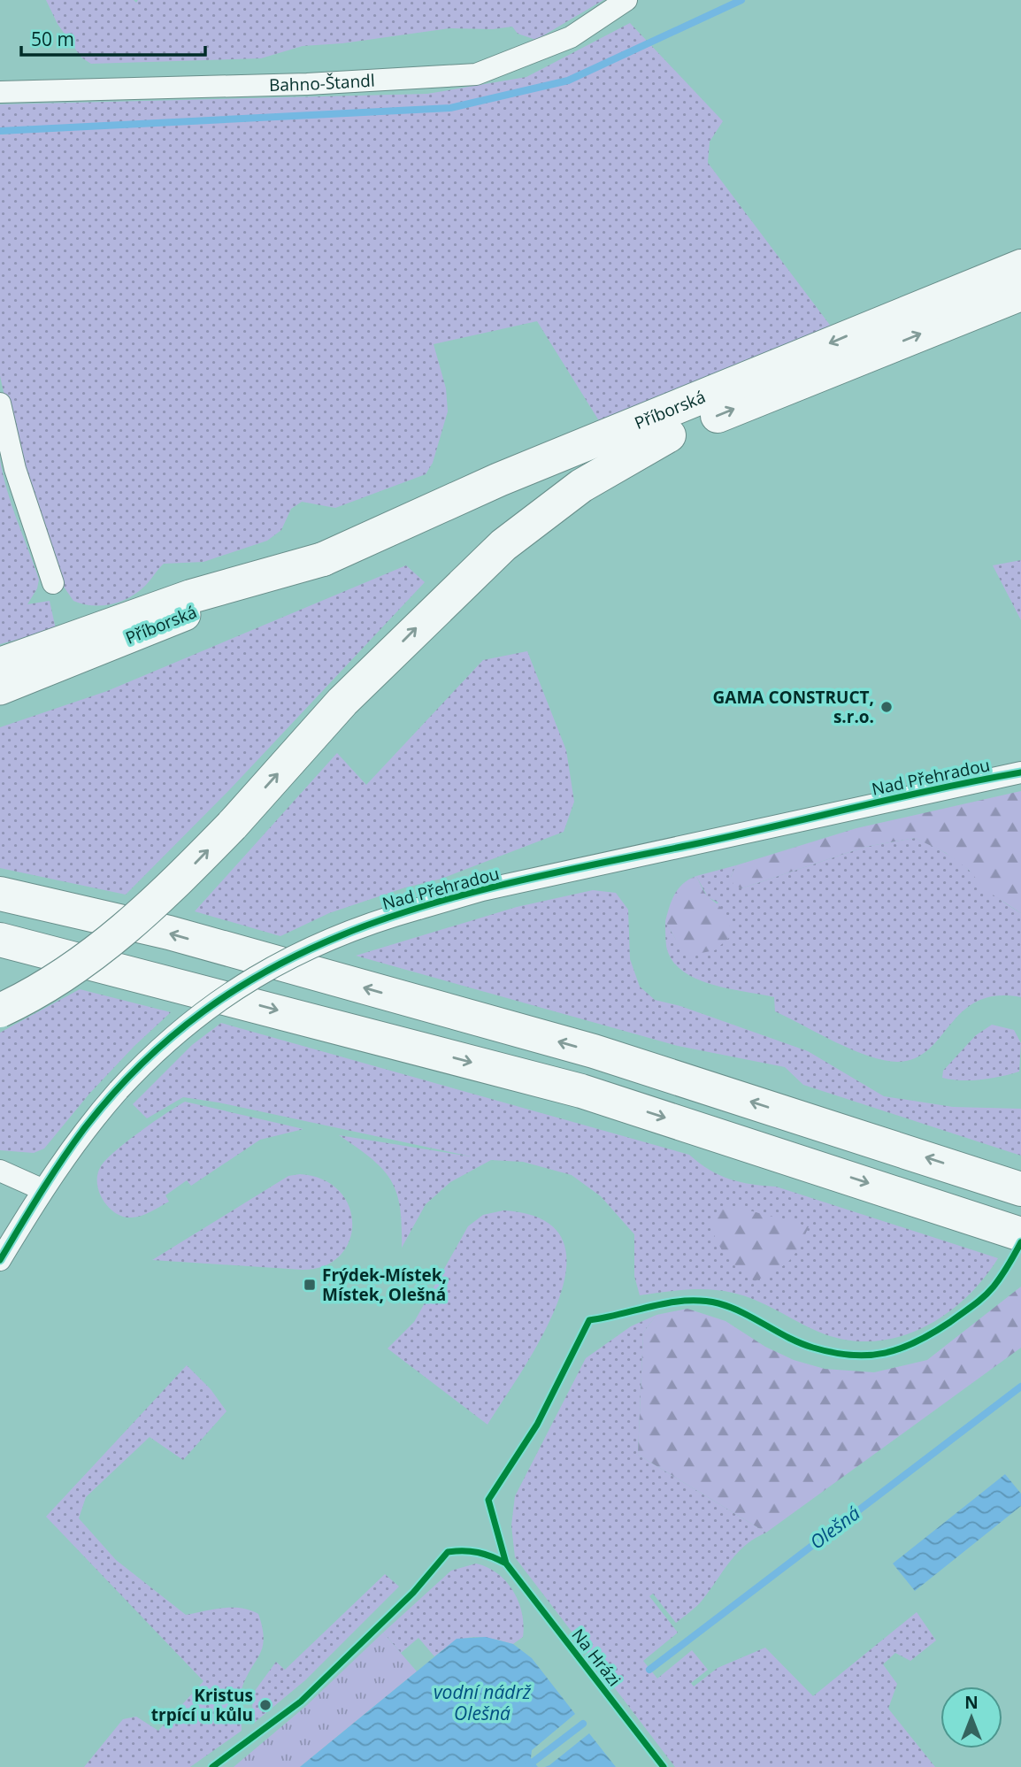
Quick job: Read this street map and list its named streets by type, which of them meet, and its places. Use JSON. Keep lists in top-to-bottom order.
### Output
{
  "streets": {
    "main road": ["Příborská"],
    "street": ["Bahno-Štandl", "Nad Přehradou"],
    "cycle path": ["Na Hrázi"]
  },
  "water": ["Olešná", "vodní nádrž Olešná"],
  "places": {
    "other": ["GAMA CONSTRUCT, s.r.o.", "Kristus trpící u kůlu"],
    "transit": ["Frýdek-Místek, Místek, Olešná"]
  },
  "scale_bar": "50 m",
  "north": "top"
}
